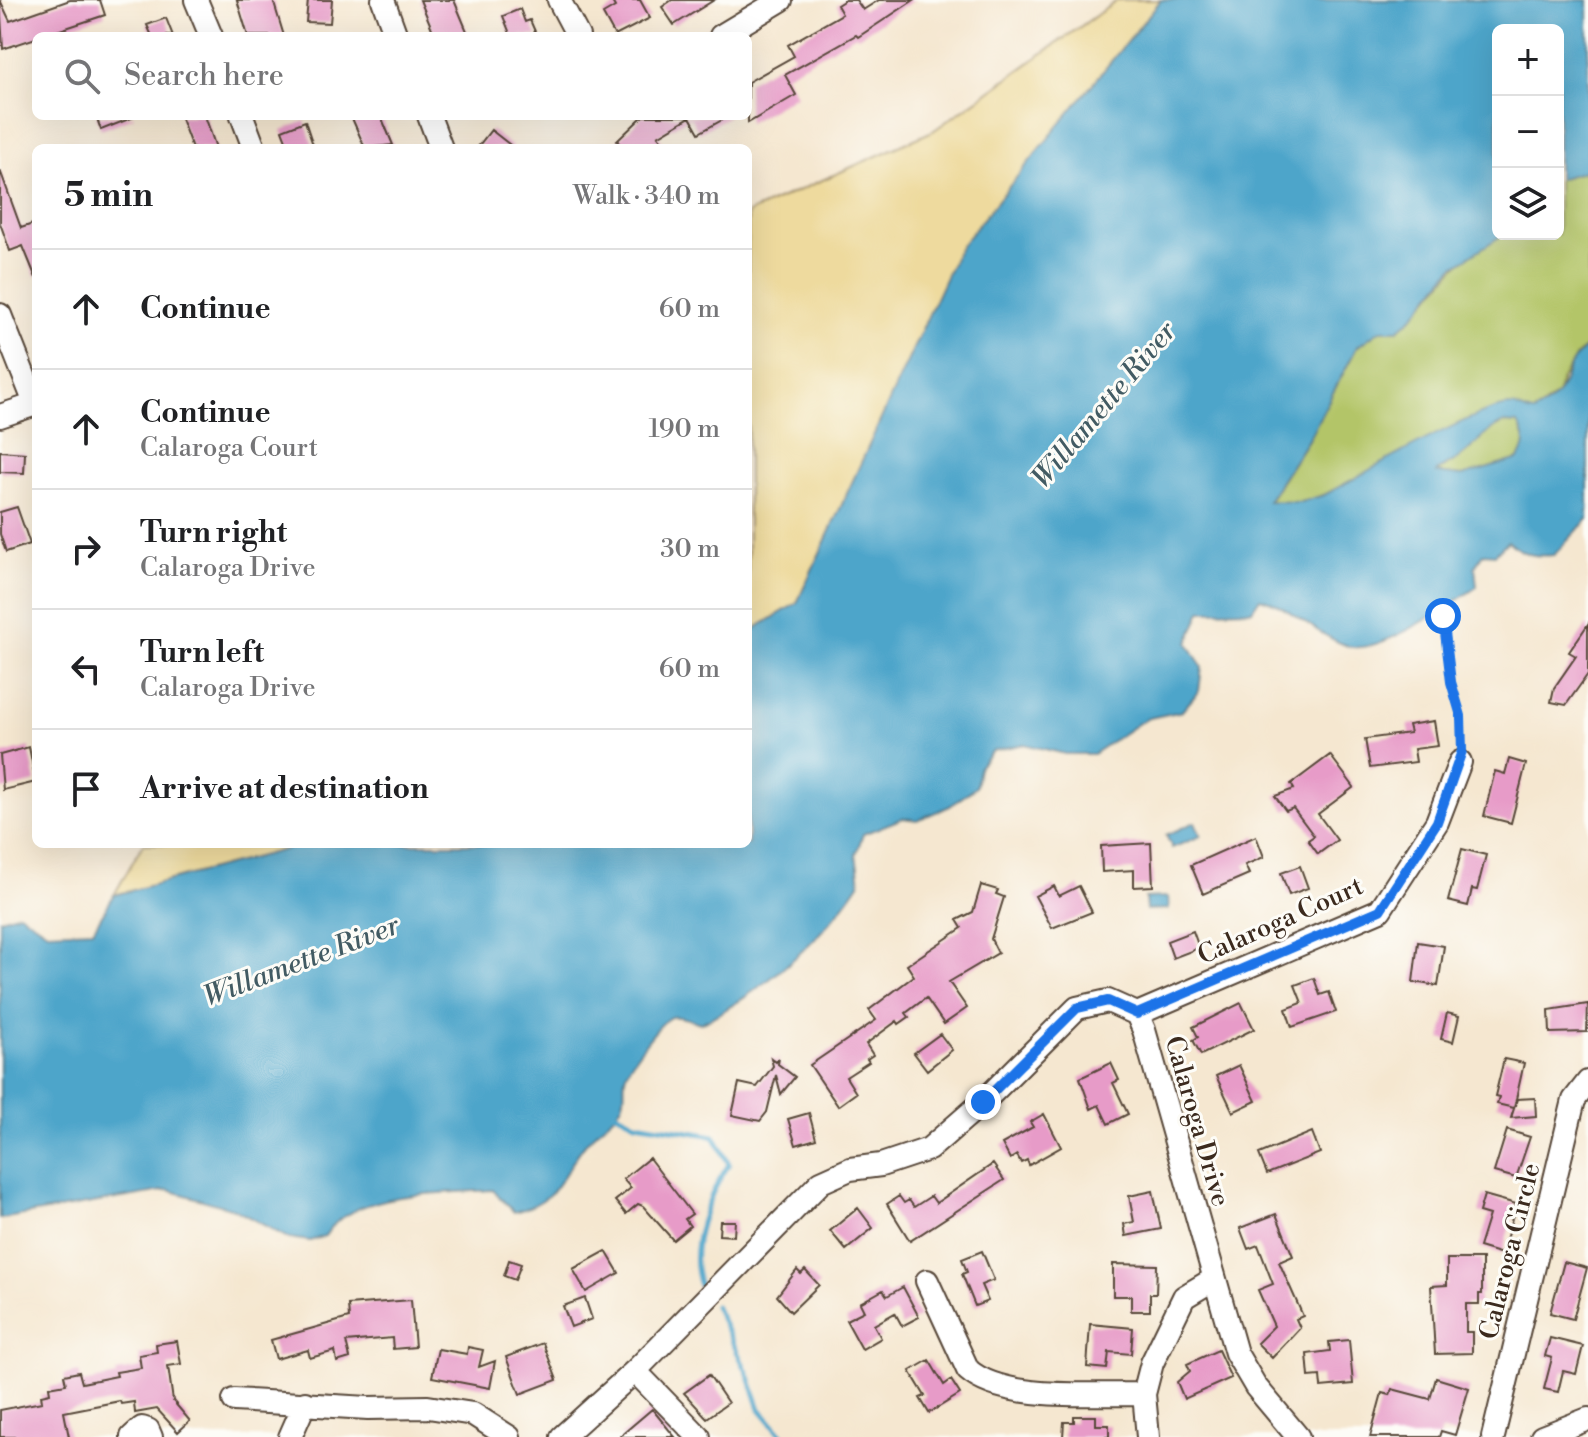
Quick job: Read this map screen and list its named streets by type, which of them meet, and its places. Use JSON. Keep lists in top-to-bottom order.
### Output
{
  "streets": {
    "street": ["Calaroga Court", "Calaroga Drive", "Calaroga Circle"]
  },
  "crossings": [
    ["Calaroga Court", "Calaroga Drive"]
  ],
  "water": ["Willamette River"],
  "page": {
    "map_buttons": ["+", "−"],
    "search": "Search here",
    "heading": ["5 min", "Walk · 340 m"],
    "list": [
      ["Continue", "60 m"],
      ["Continue", "Calaroga Court", "190 m"],
      ["Turn right", "Calaroga Drive", "30 m"],
      ["Turn left", "Calaroga Drive", "60 m"],
      "Arrive at destination"
    ]
  }
}
